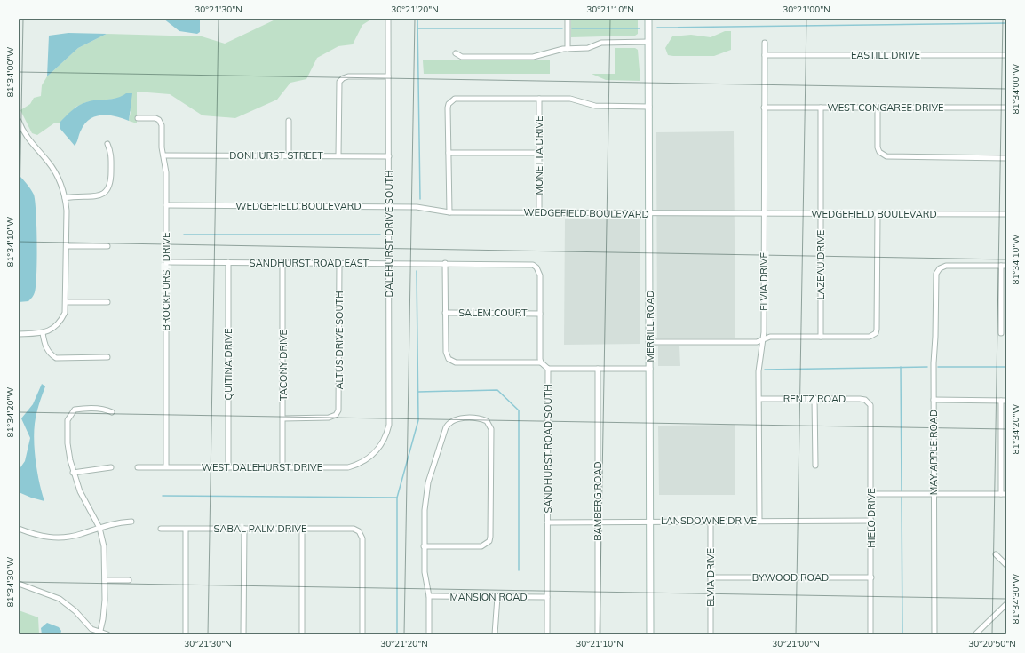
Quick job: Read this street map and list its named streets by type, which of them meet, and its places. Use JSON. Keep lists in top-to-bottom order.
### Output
{
  "streets": {
    "main road": ["MERRILL ROAD"],
    "street": [
      "EASTILL DRIVE",
      "WEST CONGAREE DRIVE",
      "DONHURST STREET",
      "MONETTA DRIVE",
      "WEDGEFIELD BOULEVARD",
      "DALEHURST DRIVE SOUTH",
      "SANDHURST ROAD EAST",
      "LAZEAU DRIVE",
      "BROCKHURST DRIVE",
      "ELVIA DRIVE",
      "SALEM COURT",
      "ALTUS DRIVE SOUTH",
      "QUITINA DRIVE",
      "TACONY DRIVE",
      "RENTZ ROAD",
      "SANDHURST ROAD SOUTH",
      "MAY APPLE ROAD",
      "WEST DALEHURST DRIVE",
      "BAMBERG ROAD",
      "HIELO DRIVE",
      "LANSDOWNE DRIVE",
      "SABAL PALM DRIVE",
      "BYWOOD ROAD",
      "MANSION ROAD"
    ]
  },
  "crossings": [
    ["EASTILL DRIVE", "ELVIA DRIVE"],
    ["WEST CONGAREE DRIVE", "LAZEAU DRIVE"],
    ["WEST CONGAREE DRIVE", "ELVIA DRIVE"],
    ["DONHURST STREET", "DALEHURST DRIVE SOUTH"],
    ["DONHURST STREET", "BROCKHURST DRIVE"],
    ["MONETTA DRIVE", "WEDGEFIELD BOULEVARD"],
    ["WEDGEFIELD BOULEVARD", "DALEHURST DRIVE SOUTH"],
    ["WEDGEFIELD BOULEVARD", "LAZEAU DRIVE"],
    ["WEDGEFIELD BOULEVARD", "BROCKHURST DRIVE"],
    ["WEDGEFIELD BOULEVARD", "ELVIA DRIVE"],
    ["WEDGEFIELD BOULEVARD", "MERRILL ROAD"],
    ["DALEHURST DRIVE SOUTH", "SANDHURST ROAD EAST"],
    ["DALEHURST DRIVE SOUTH", "WEST DALEHURST DRIVE"],
    ["SANDHURST ROAD EAST", "BROCKHURST DRIVE"],
    ["SANDHURST ROAD EAST", "SALEM COURT"],
    ["SANDHURST ROAD EAST", "ALTUS DRIVE SOUTH"],
    ["SANDHURST ROAD EAST", "QUITINA DRIVE"],
    ["SANDHURST ROAD EAST", "TACONY DRIVE"],
    ["BROCKHURST DRIVE", "WEST DALEHURST DRIVE"],
    ["ELVIA DRIVE", "RENTZ ROAD"],
    ["ELVIA DRIVE", "LANSDOWNE DRIVE"],
    ["ELVIA DRIVE", "BYWOOD ROAD"],
    ["MERRILL ROAD", "LANSDOWNE DRIVE"],
    ["ALTUS DRIVE SOUTH", "TACONY DRIVE"],
    ["QUITINA DRIVE", "WEST DALEHURST DRIVE"],
    ["TACONY DRIVE", "WEST DALEHURST DRIVE"],
    ["RENTZ ROAD", "HIELO DRIVE"],
    ["SANDHURST ROAD SOUTH", "LANSDOWNE DRIVE"],
    ["SANDHURST ROAD SOUTH", "MANSION ROAD"],
    ["BAMBERG ROAD", "LANSDOWNE DRIVE"],
    ["HIELO DRIVE", "LANSDOWNE DRIVE"],
    ["HIELO DRIVE", "BYWOOD ROAD"]
  ],
  "coordinates": [
    "30°21'30\"N",
    "30°21'20\"N",
    "30°21'10\"N",
    "30°21'00\"N",
    "81°34'00\"W",
    "81°34'10\"W",
    "81°34'20\"W",
    "81°34'30\"W",
    "30°20'50\"N"
  ]
}
